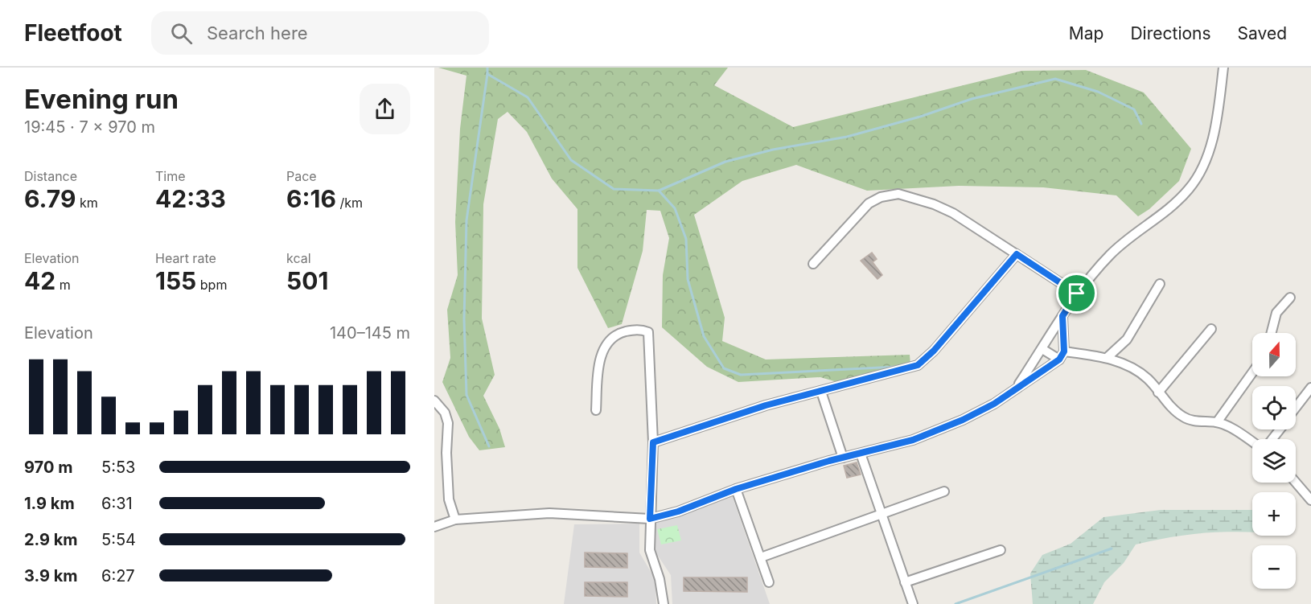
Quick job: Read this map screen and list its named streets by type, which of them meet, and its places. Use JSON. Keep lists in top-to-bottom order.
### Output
{
  "north": "top",
  "page": {
    "header": "Fleetfoot",
    "search": "Search here",
    "nav": ["Map", "Directions", "Saved"],
    "heading": ["Evening run", "19:45 · 7 × 970 m"],
    "stats": [
      ["Distance", "6.79 km"],
      ["Time", "42:33"],
      ["Pace", "6:16 /km"],
      ["Elevation", "42 m"],
      ["Heart rate", "155 bpm"],
      ["kcal", "501"]
    ],
    "chart": ["Elevation", "140–145 m"],
    "map_buttons": ["+", "−"],
    "list": [
      {
        "name": "970 m",
        "note": "5:53"
      },
      {
        "name": "1.9 km",
        "note": "6:31"
      },
      {
        "name": "2.9 km",
        "note": "5:54"
      },
      {
        "name": "3.9 km",
        "note": "6:27"
      }
    ]
  }
}
